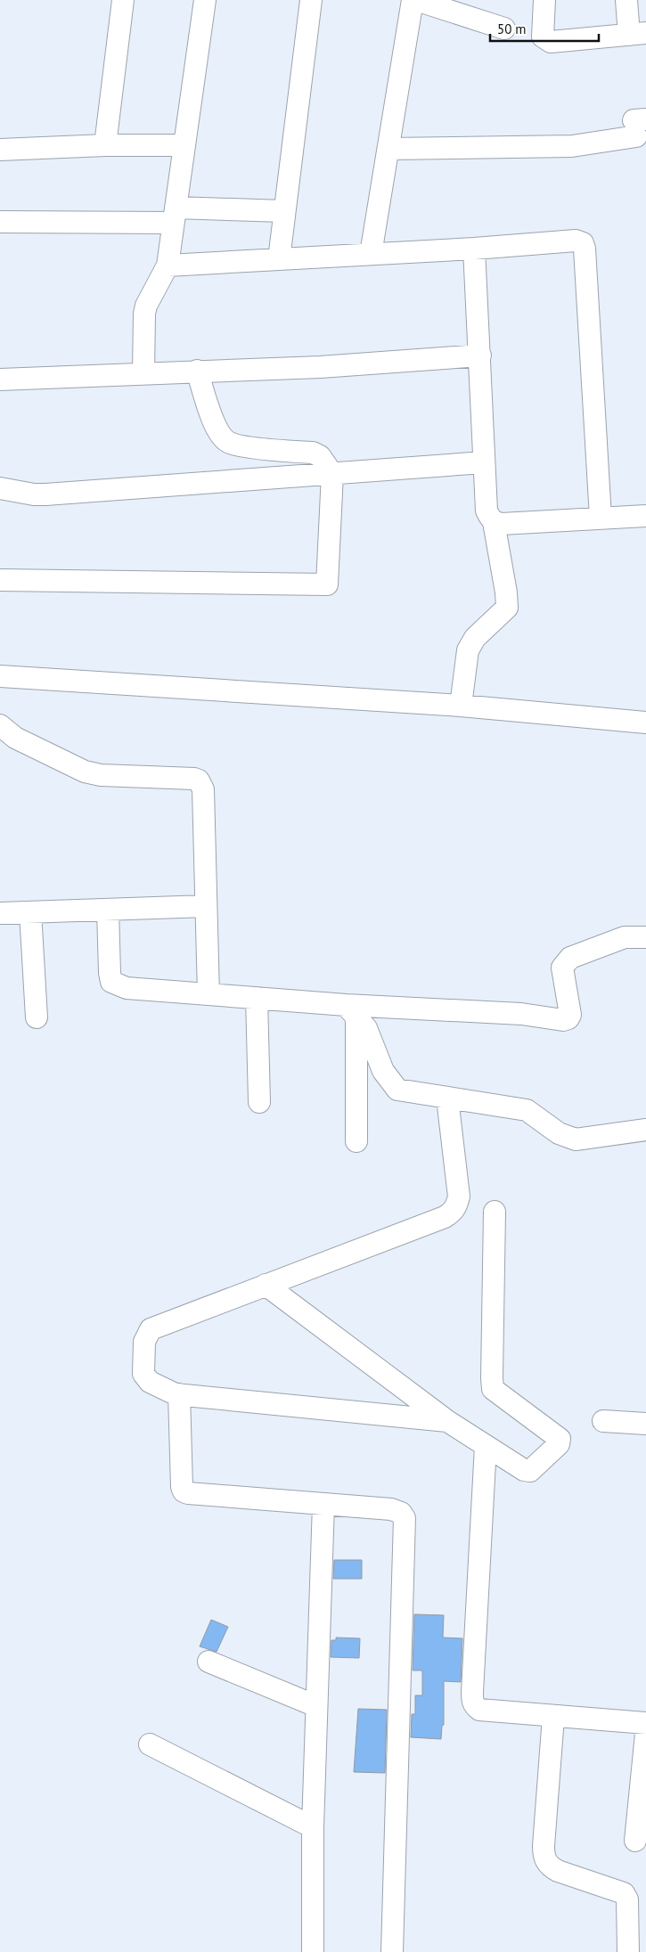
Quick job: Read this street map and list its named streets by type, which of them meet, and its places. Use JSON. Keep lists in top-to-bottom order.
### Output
{
  "scale_bar": "50 m"
}
